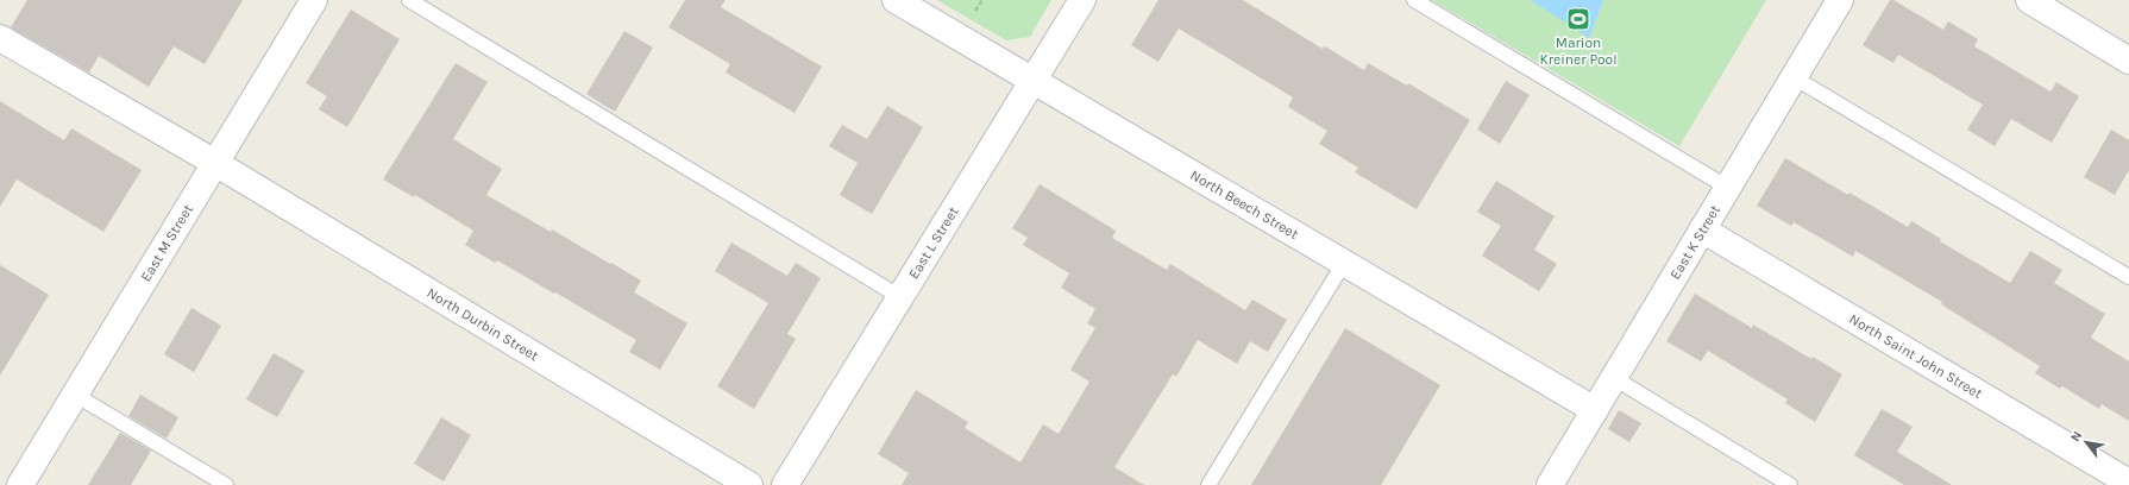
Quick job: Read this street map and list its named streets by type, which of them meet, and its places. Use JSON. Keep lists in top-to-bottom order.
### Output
{
  "streets": {
    "street": [
      "North Beech Street",
      "East M Street",
      "East L Street",
      "East K Street",
      "North Durbin Street",
      "North Saint John Street"
    ]
  },
  "crossings": [
    ["North Beech Street", "East L Street"],
    ["North Beech Street", "East K Street"],
    ["East M Street", "North Durbin Street"],
    ["East K Street", "North Saint John Street"]
  ],
  "places": {
    "sports": ["Marion Kreiner Pool"]
  },
  "north": "top left"
}
